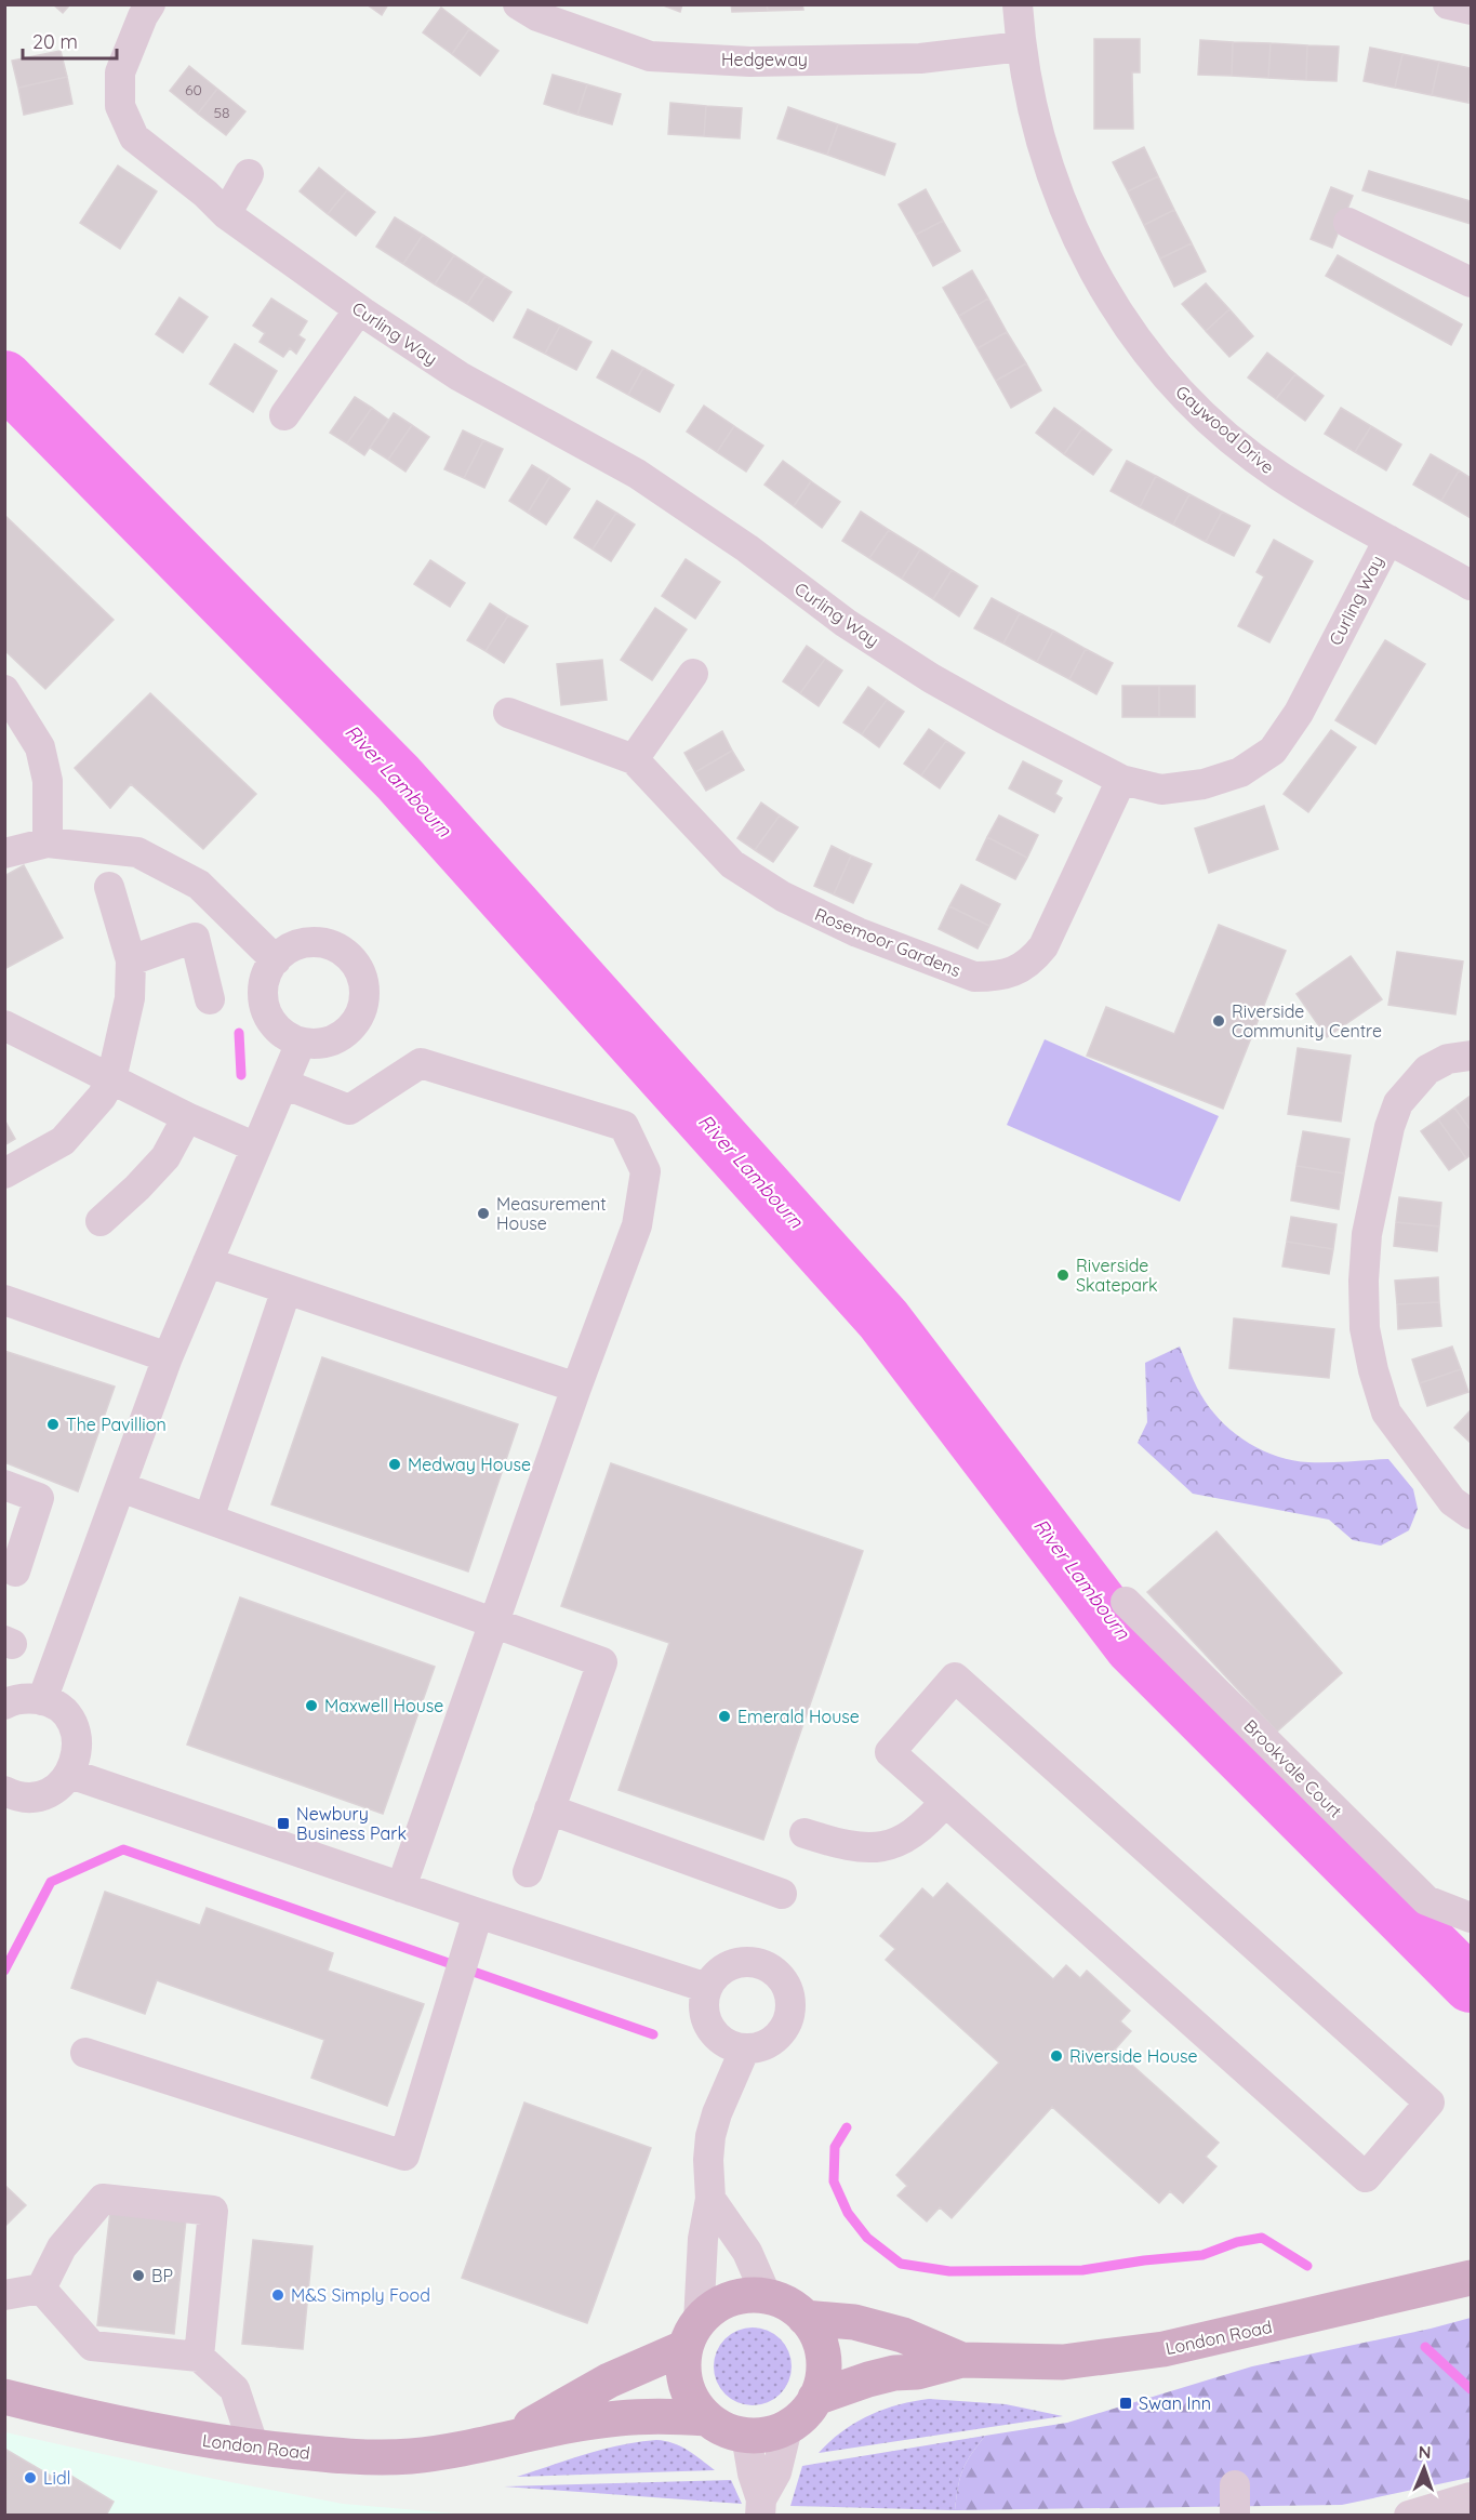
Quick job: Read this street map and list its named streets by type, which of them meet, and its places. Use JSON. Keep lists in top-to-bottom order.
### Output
{
  "streets": {
    "main road": ["London Road"],
    "street": [
      "Hedgeway",
      "Curling Way",
      "Gaywood Drive",
      "Rosemoor Gardens",
      "Brookvale Court"
    ]
  },
  "crossings": [
    ["Hedgeway", "Gaywood Drive"],
    ["Curling Way", "Gaywood Drive"],
    ["Curling Way", "Rosemoor Gardens"]
  ],
  "water": ["River Lambourn"],
  "places": {
    "other": [
      "Riverside Community Centre",
      "Measurement House",
      "Riverside Skatepark",
      "The Pavillion",
      "Medway House",
      "Maxwell House",
      "Emerald House",
      "Riverside House",
      "BP",
      "M&S Simply Food",
      "Lidl"
    ],
    "transit": ["Newbury Business Park", "Swan Inn"]
  },
  "house_numbers": ["60", "58"],
  "scale_bar": "20 m",
  "north": "top"
}
